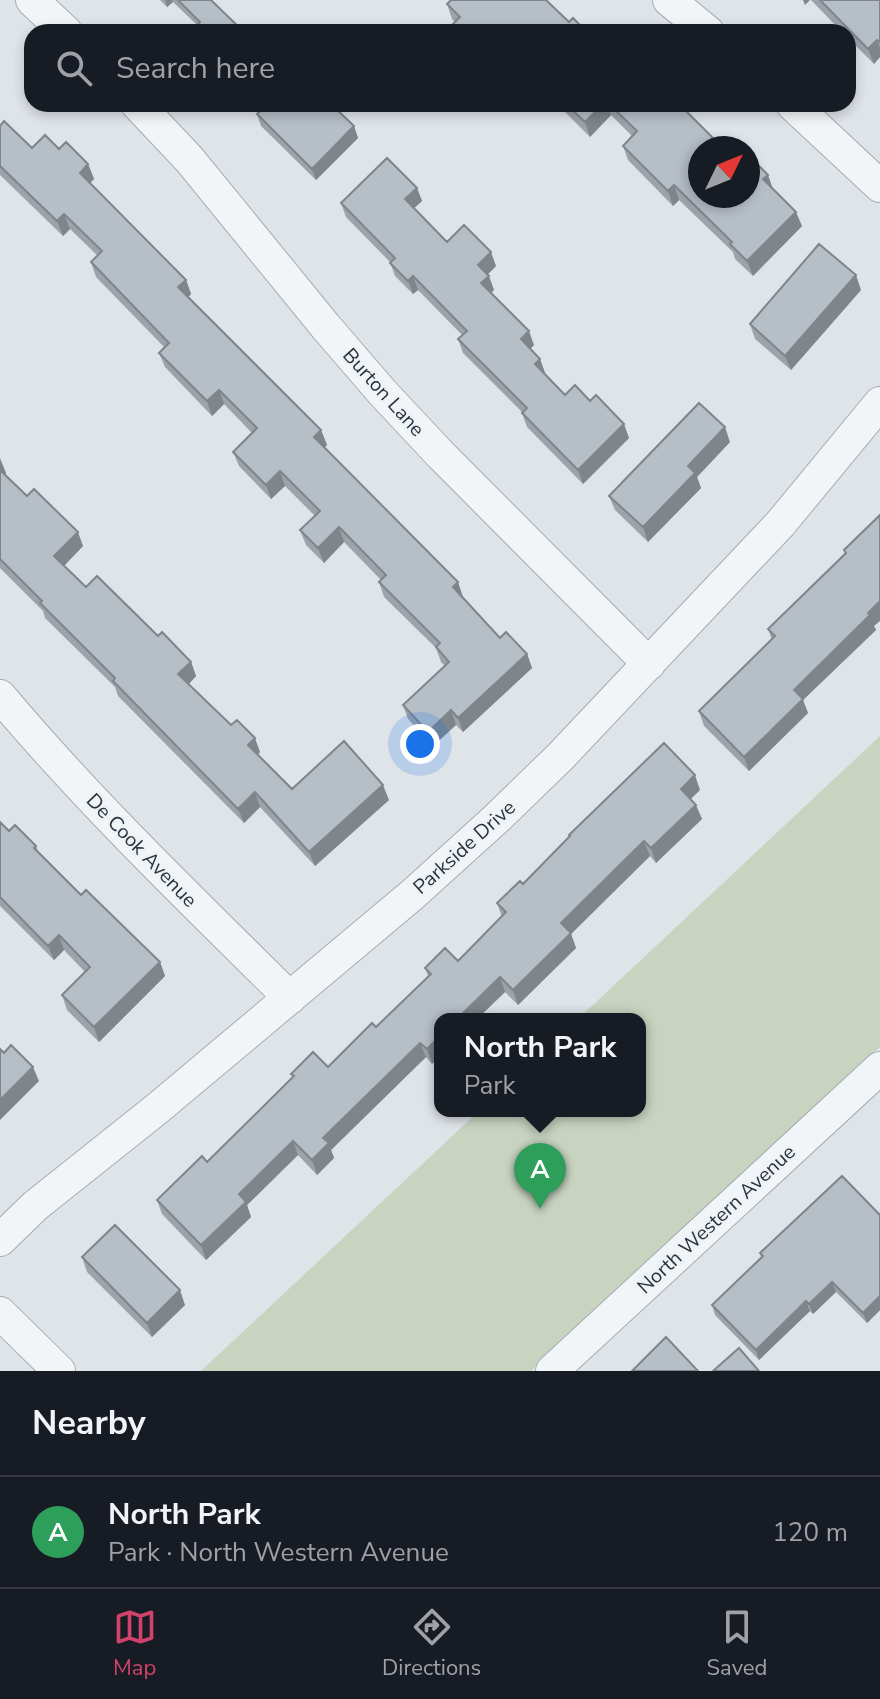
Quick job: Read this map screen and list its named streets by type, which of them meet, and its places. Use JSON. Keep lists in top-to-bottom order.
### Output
{
  "streets": {
    "street": [
      "Burton Lane",
      "Parkside Drive",
      "De Cook Avenue",
      "North Western Avenue"
    ]
  },
  "crossings": [
    ["Burton Lane", "Parkside Drive"],
    ["Parkside Drive", "De Cook Avenue"]
  ],
  "north": "top right",
  "page": {
    "search": "Search here",
    "popup": ["North Park", "Park"],
    "pins": "A",
    "heading": "Nearby",
    "list": [
      {
        "mark": "A",
        "name": "North Park",
        "note": "Park · North Western Avenue",
        "value": "120 m"
      }
    ],
    "nav": ["Map", "Directions", "Saved"]
  }
}
